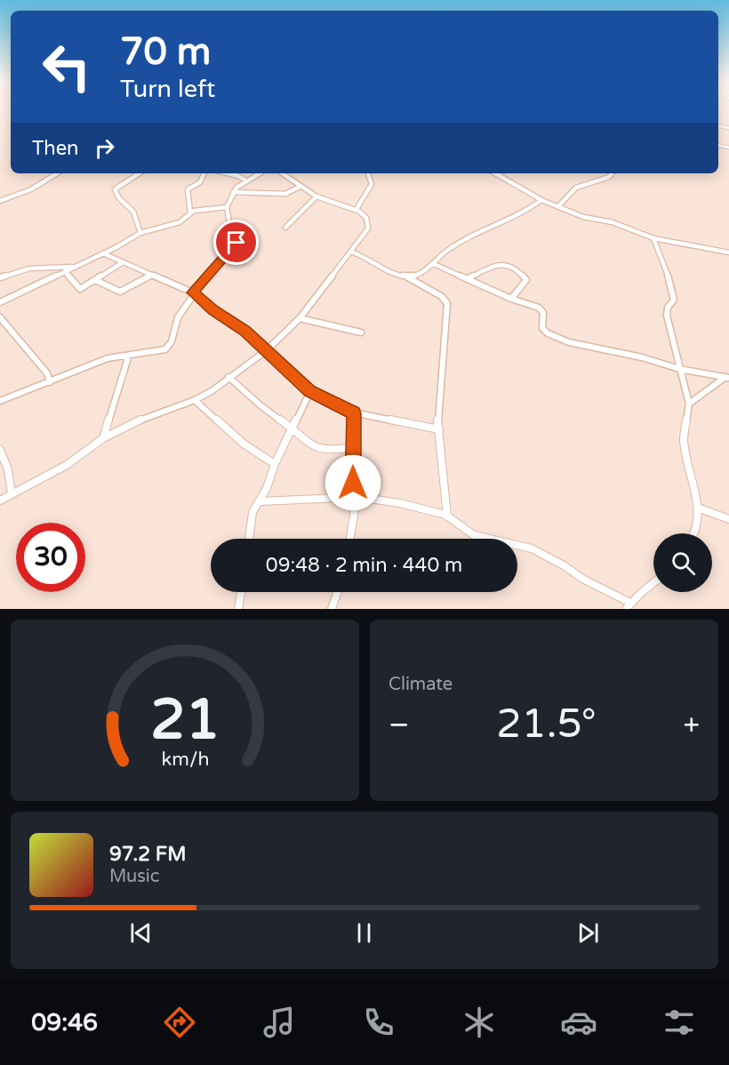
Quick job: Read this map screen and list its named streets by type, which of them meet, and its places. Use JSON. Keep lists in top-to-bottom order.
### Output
{
  "page": {
    "turn": ["70 m", "Turn left"],
    "then": "Then",
    "limit": "30",
    "trip": "09:48 · 2 min · 440 m",
    "tile": "Climate",
    "heat": ["−", "21.5°", "+"],
    "song": ["97.2 FM", "Music"],
    "tabs": "09:46",
    "gauge": ["21", "km/h"]
  }
}
